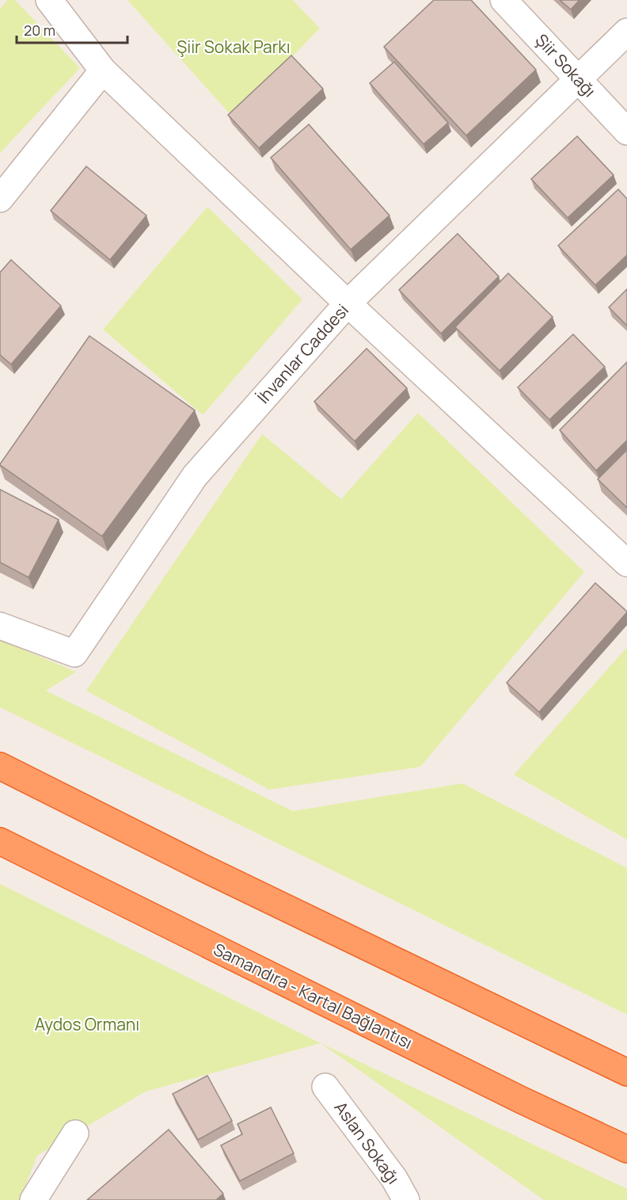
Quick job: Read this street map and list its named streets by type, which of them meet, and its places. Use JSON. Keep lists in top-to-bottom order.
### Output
{
  "streets": {
    "highway": ["Samandıra - Kartal Bağlantısı"],
    "street": ["Şiir Sokağı", "İhvanlar Caddesi", "Aslan Sokağı"]
  },
  "crossings": [
    ["Şiir Sokağı", "İhvanlar Caddesi"]
  ],
  "parks": ["Şiir Sokak Parkı", "Aydos Ormanı"],
  "scale_bar": "20 m"
}
